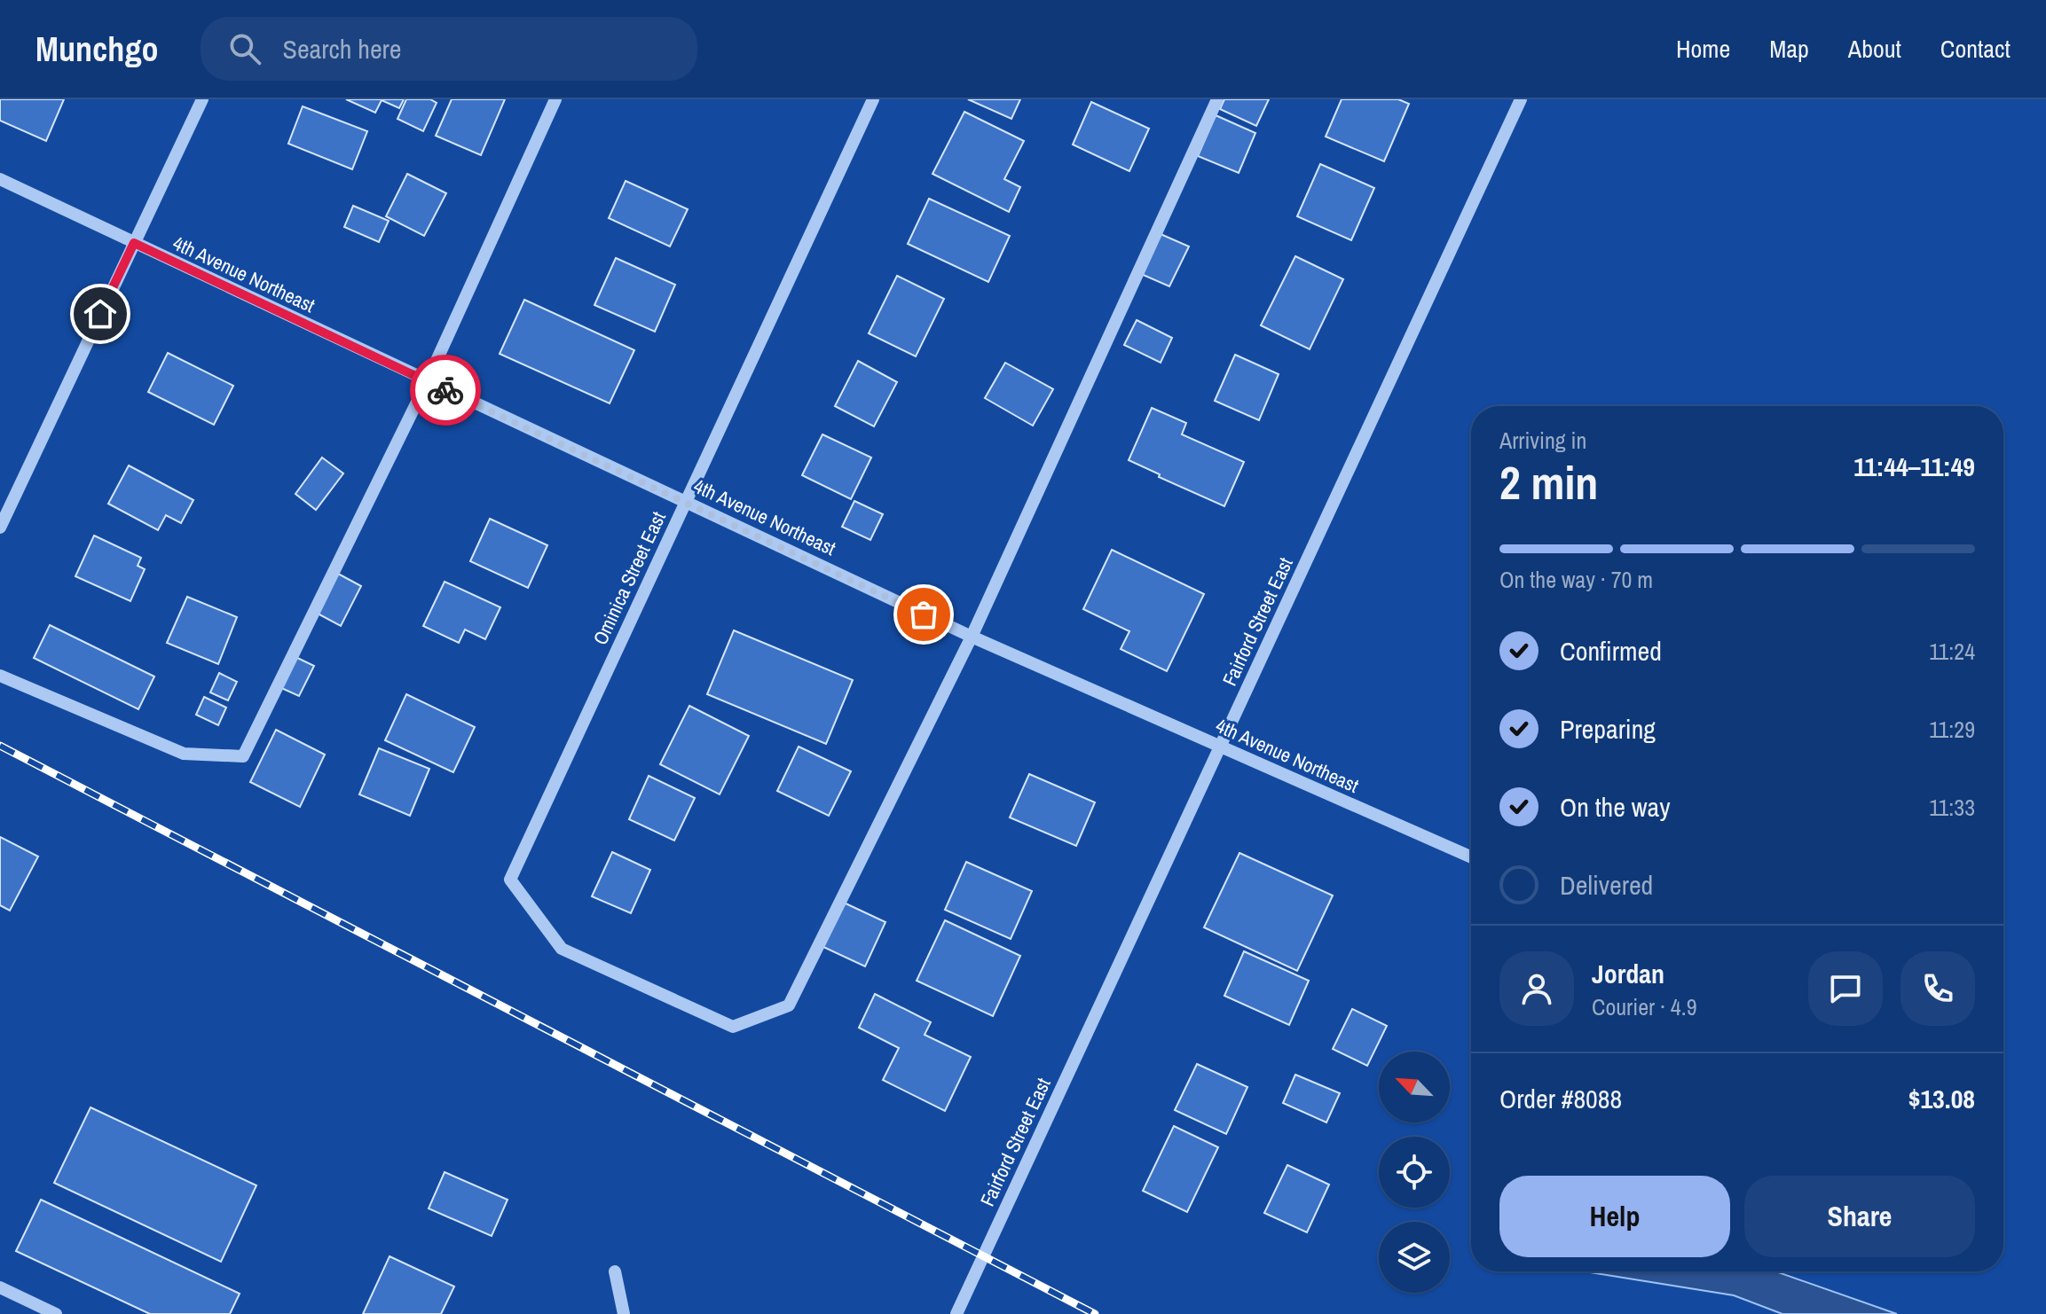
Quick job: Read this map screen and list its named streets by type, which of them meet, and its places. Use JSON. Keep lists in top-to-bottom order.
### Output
{
  "streets": {
    "street": ["4th Avenue Northeast", "Ominica Street East", "Fairford Street East"]
  },
  "crossings": [
    ["4th Avenue Northeast", "Ominica Street East"],
    ["4th Avenue Northeast", "Fairford Street East"]
  ],
  "north": "top left",
  "page": {
    "header": "Munchgo",
    "search": "Search here",
    "nav": [
      "Home",
      "Map",
      "About",
      "Contact"
    ],
    "heading": ["2 min", "Arriving in", "11:44–11:49"],
    "panel": [
      "Jordan",
      "Courier · 4.9",
      "Order #8088",
      "$13.08"
    ],
    "bar": "On the way · 70 m",
    "list": [
      ["Confirmed", "11:24"],
      ["Preparing", "11:29"],
      ["On the way", "11:33"],
      "Delivered"
    ],
    "buttons": ["Help", "Share"]
  }
}
